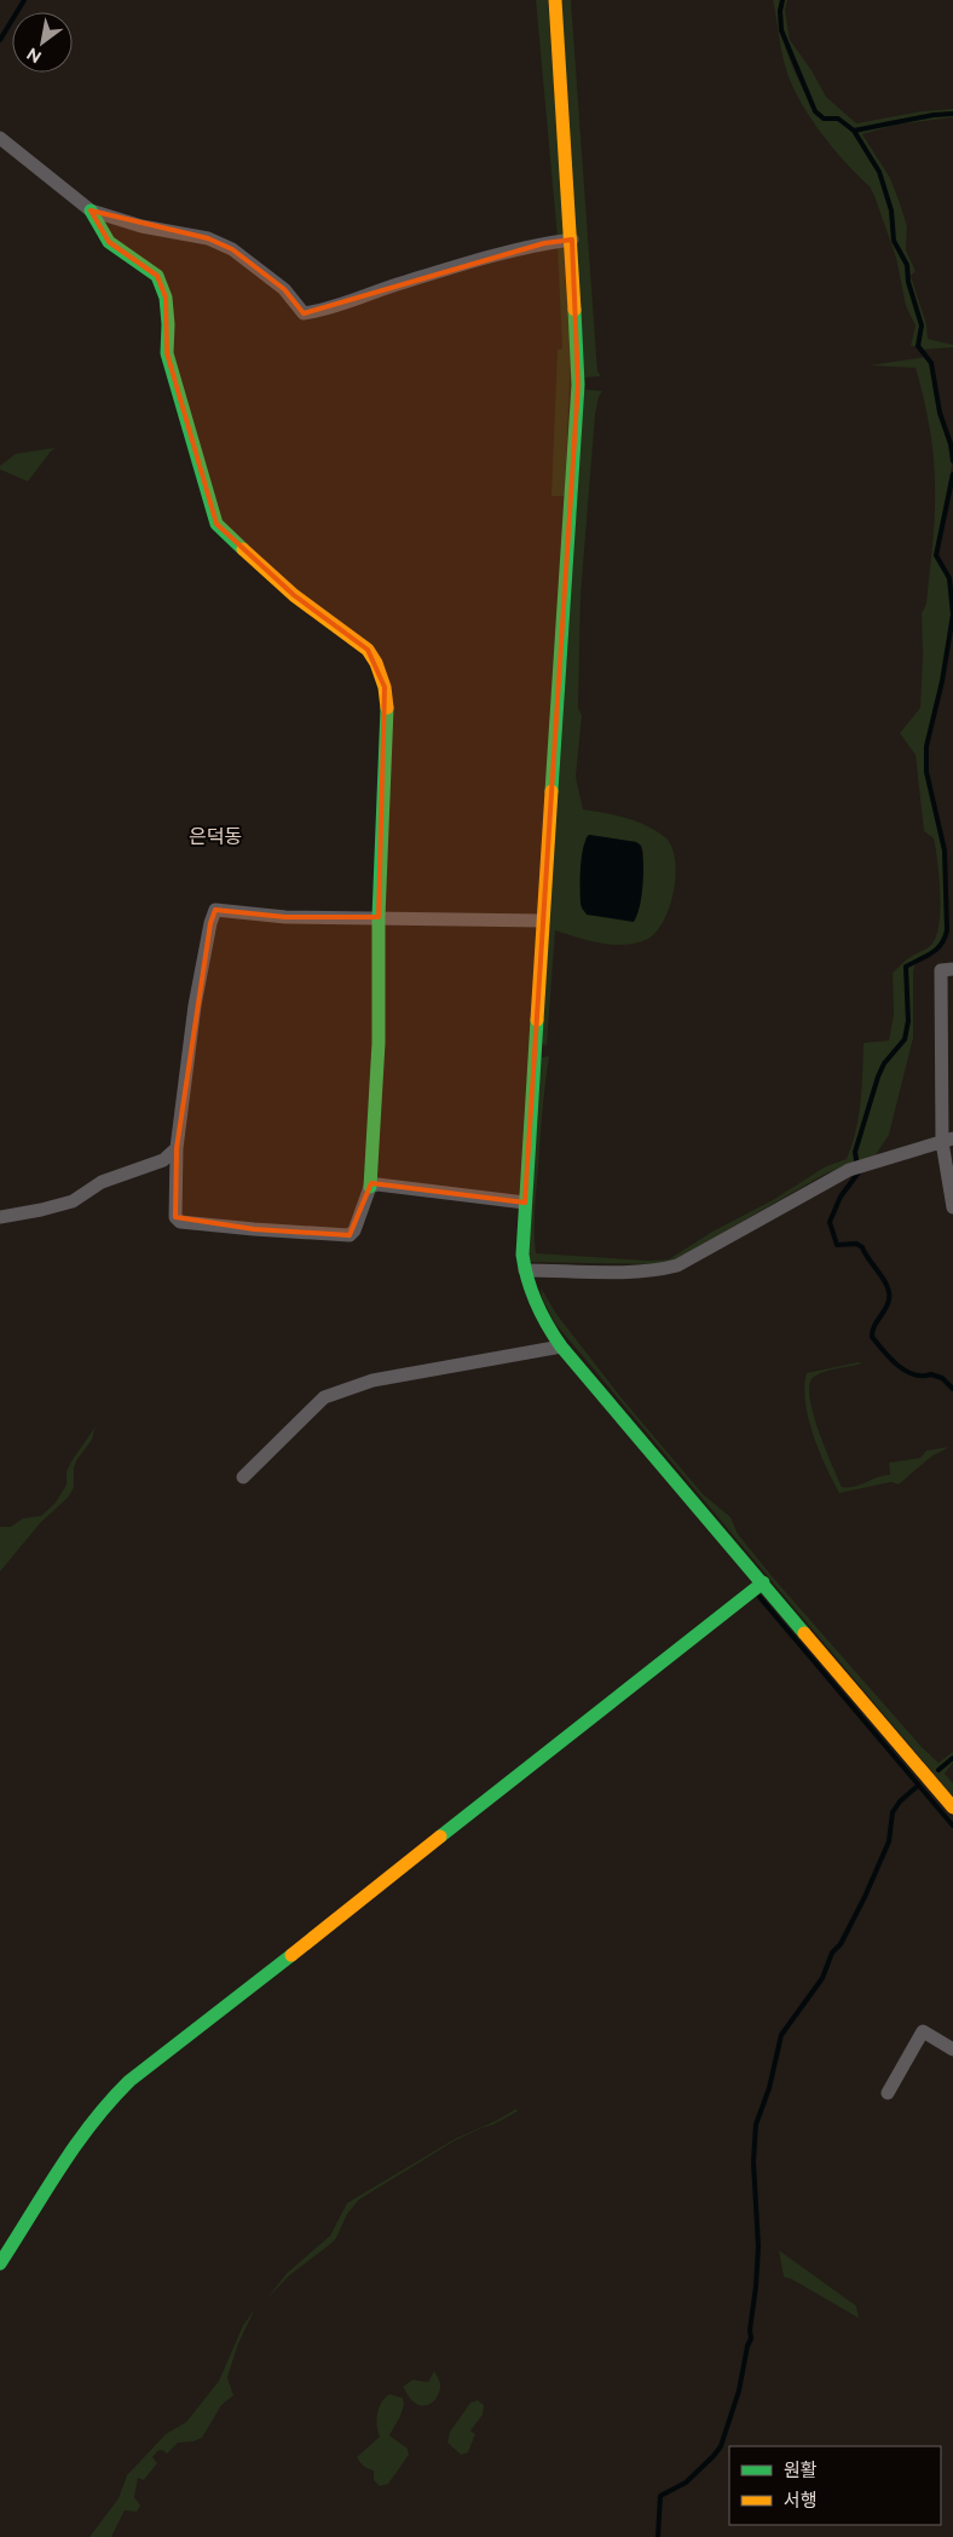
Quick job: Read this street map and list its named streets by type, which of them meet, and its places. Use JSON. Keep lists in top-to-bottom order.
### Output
{
  "districts": ["은덕동"],
  "legend": ["원활", "서행"],
  "north": "bottom left"
}
